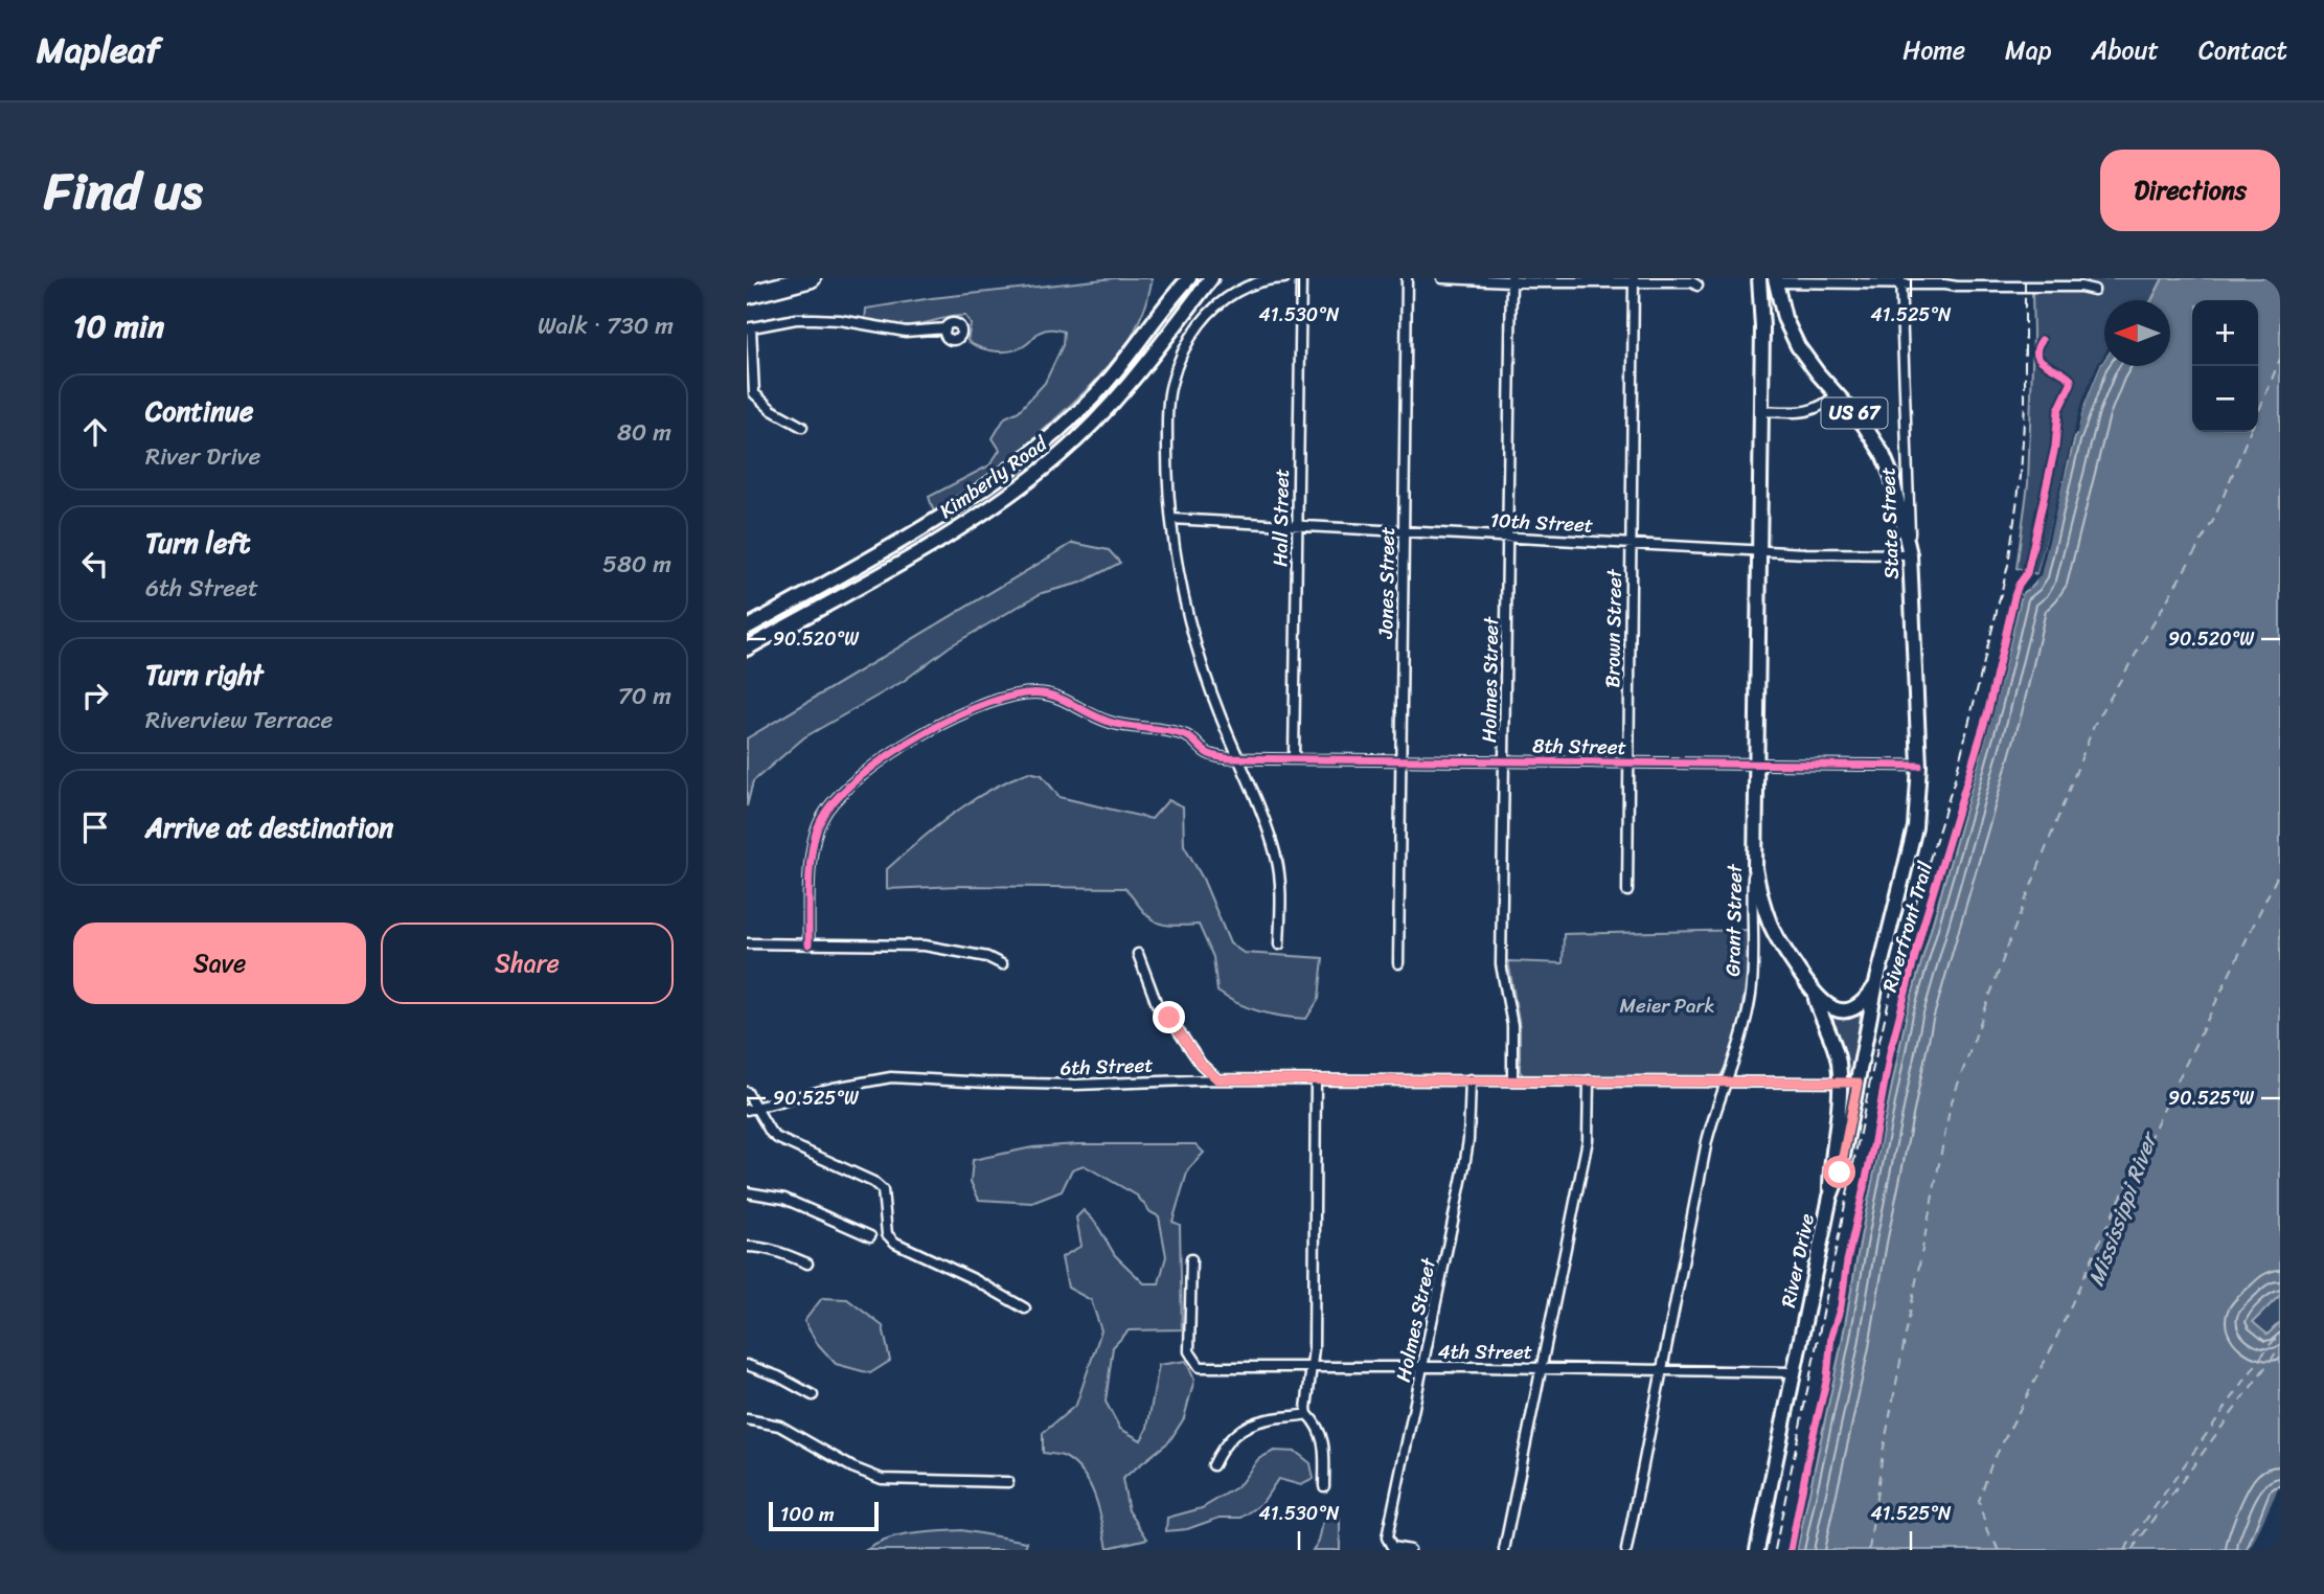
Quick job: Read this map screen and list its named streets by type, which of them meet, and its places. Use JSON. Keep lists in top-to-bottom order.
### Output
{
  "streets": {
    "main road": [
      "US 67",
      "Kimberly Road",
      "State Street",
      "Grant Street",
      "River Drive"
    ],
    "street": [
      "Hall Street",
      "10th Street",
      "Jones Street",
      "Brown Street",
      "Holmes Street",
      "8th Street",
      "6th Street",
      "4th Street"
    ],
    "cycle path": ["Riverfront Trail"]
  },
  "crossings": [
    ["US 67", "10th Street"],
    ["US 67", "State Street"],
    ["US 67", "Grant Street"],
    ["US 67", "6th Street"],
    ["US 67", "River Drive"],
    ["Hall Street", "10th Street"],
    ["Hall Street", "8th Street"],
    ["10th Street", "State Street"],
    ["10th Street", "Jones Street"],
    ["10th Street", "Brown Street"],
    ["10th Street", "Holmes Street"],
    ["10th Street", "Grant Street"],
    ["State Street", "8th Street"],
    ["State Street", "River Drive"],
    ["Jones Street", "8th Street"],
    ["Brown Street", "8th Street"],
    ["Holmes Street", "8th Street"],
    ["Holmes Street", "6th Street"],
    ["Holmes Street", "4th Street"],
    ["8th Street", "Grant Street"],
    ["8th Street", "River Drive"],
    ["Grant Street", "6th Street"],
    ["Grant Street", "4th Street"],
    ["6th Street", "River Drive"],
    ["River Drive", "4th Street"]
  ],
  "water": ["Mississippi River"],
  "parks": ["Meier Park"],
  "scale_bar": "100 m",
  "north": "left",
  "page": {
    "header": "Mapleaf",
    "nav": [
      "Home",
      "Map",
      "About",
      "Contact"
    ],
    "title": "Find us",
    "buttons": [
      "Directions",
      ["Save", "Share"]
    ],
    "heading": ["10 min", "Walk · 730 m"],
    "map_buttons": ["+", "−"],
    "list": [
      ["Continue", "River Drive", "80 m"],
      ["Turn left", "6th Street", "580 m"],
      ["Turn right", "Riverview Terrace", "70 m"],
      "Arrive at destination"
    ],
    "scale": "100 m"
  },
  "coordinates": [
    "41.530°N",
    "41.525°N",
    "90.520°W",
    "90.525°W"
  ]
}
